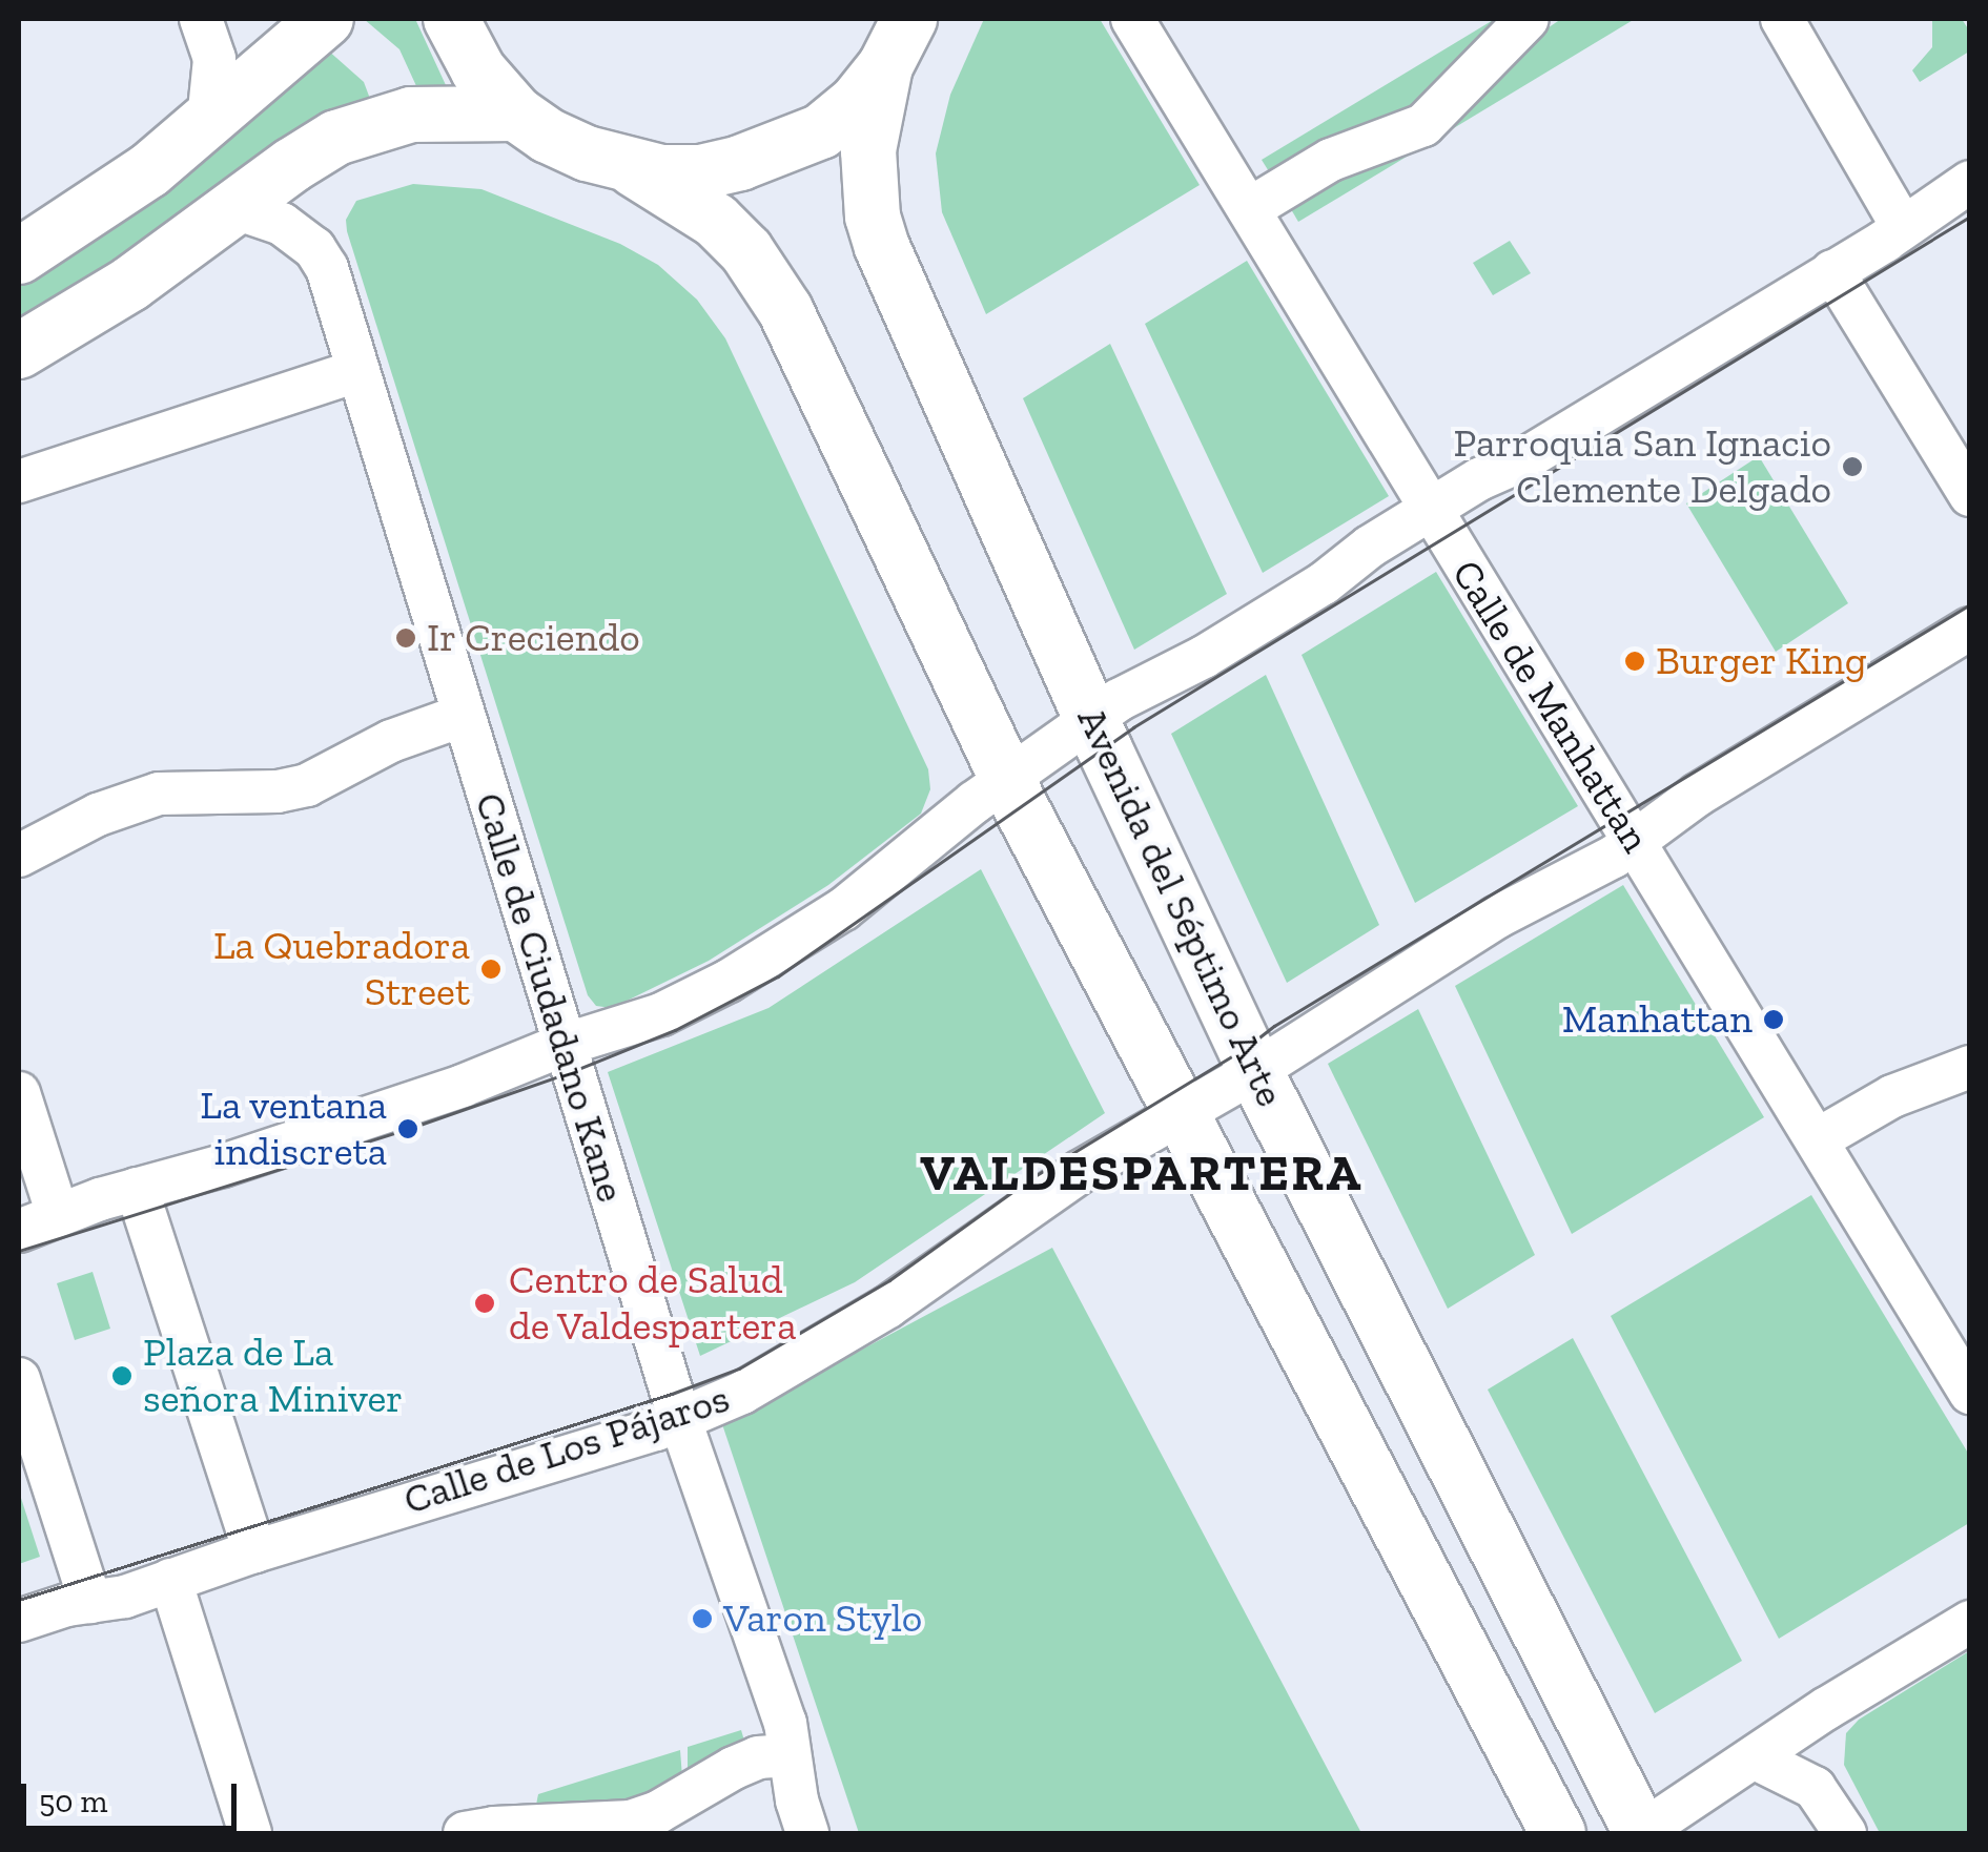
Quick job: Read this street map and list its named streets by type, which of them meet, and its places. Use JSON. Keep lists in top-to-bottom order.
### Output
{
  "streets": {
    "main road": ["Avenida del Séptimo Arte"],
    "street": ["Calle de Manhattan", "Calle de Ciudadano Kane", "Calle de Los Pájaros"]
  },
  "crossings": [
    ["Calle de Manhattan", "Calle de Los Pájaros"],
    ["Avenida del Séptimo Arte", "Calle de Los Pájaros"],
    ["Calle de Ciudadano Kane", "Calle de Los Pájaros"]
  ],
  "districts": ["VALDESPARTERA"],
  "places": [
    "Parroquia San Ignacio Clemente Delgado",
    "Ir Creciendo",
    "Burger King",
    "La Quebradora Street",
    "Manhattan",
    "La ventana indiscreta",
    "Centro de Salud de Valdespartera",
    "Plaza de La señora Miniver",
    "Varon Stylo"
  ],
  "scale_bar": "50 m"
}
